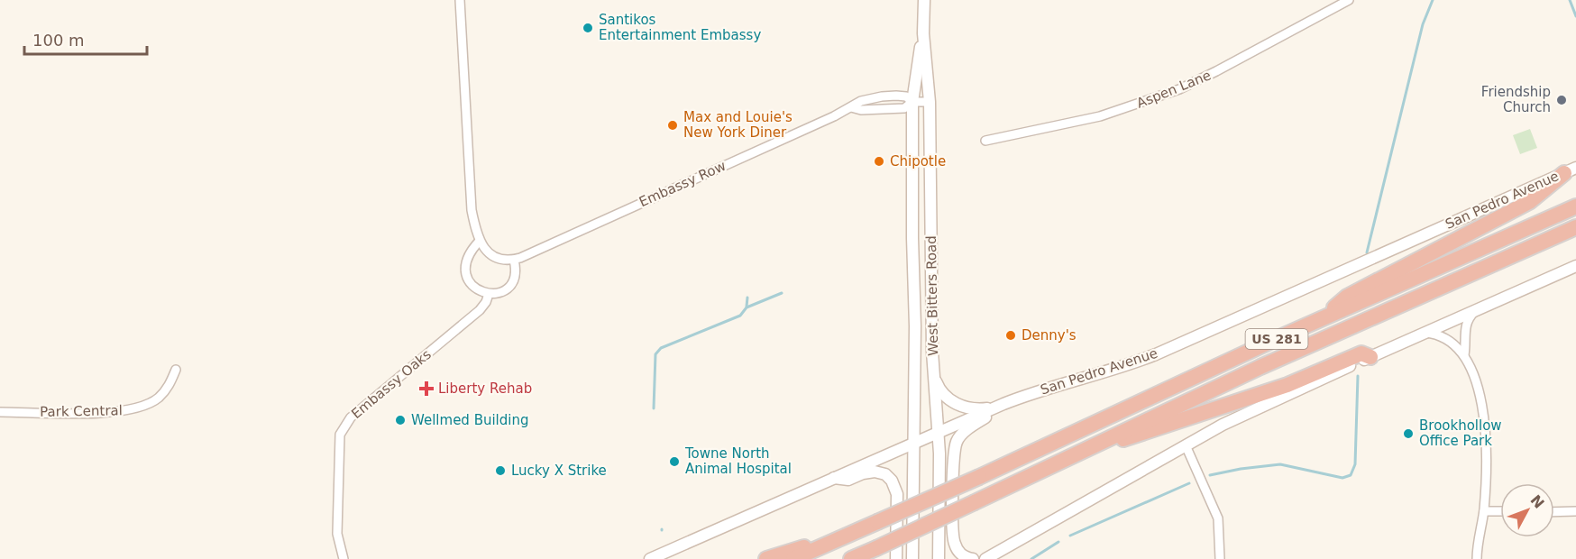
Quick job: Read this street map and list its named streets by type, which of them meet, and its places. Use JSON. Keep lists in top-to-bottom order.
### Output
{
  "streets": {
    "highway": ["US 281"],
    "main road": ["San Pedro Avenue", "West Bitters Road"],
    "street": [
      "Aspen Lane",
      "Embassy Row",
      "Embassy Oaks",
      "Park Central"
    ]
  },
  "crossings": [
    ["Embassy Row", "West Bitters Road"],
    ["Embassy Row", "Embassy Oaks"],
    ["San Pedro Avenue", "West Bitters Road"]
  ],
  "places": {
    "other": [
      "Santikos Entertainment Embassy",
      "Friendship Church",
      "Max and Louie's New York Diner",
      "Chipotle",
      "Denny's",
      "Wellmed Building",
      "Brookhollow Office Park",
      "Towne North Animal Hospital",
      "Lucky X Strike"
    ],
    "health": ["Liberty Rehab"]
  },
  "scale_bar": "100 m",
  "north": "top right"
}
